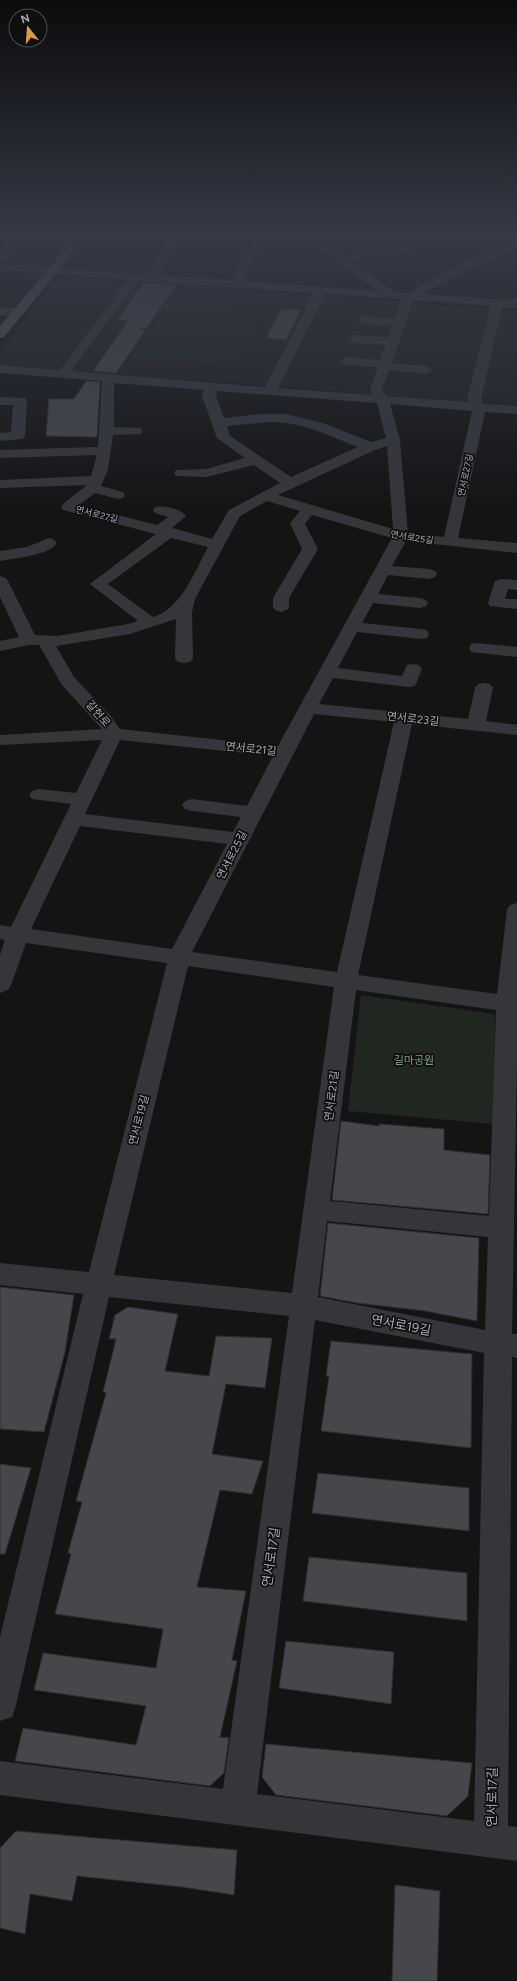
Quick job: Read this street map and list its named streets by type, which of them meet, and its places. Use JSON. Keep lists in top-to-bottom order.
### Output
{
  "streets": {
    "street": [
      "연서로27길",
      "연서로25길",
      "갈현로",
      "연서로23길",
      "연서로21길",
      "연서로19길",
      "연서로17길"
    ]
  },
  "crossings": [
    ["연서로27길", "연서로25길"],
    ["연서로25길", "연서로21길"],
    ["연서로25길", "연서로19길"],
    ["갈현로", "연서로21길"],
    ["연서로23길", "연서로21길"],
    ["연서로19길", "연서로17길"]
  ],
  "parks": ["길마공원"],
  "north": "top"
}
